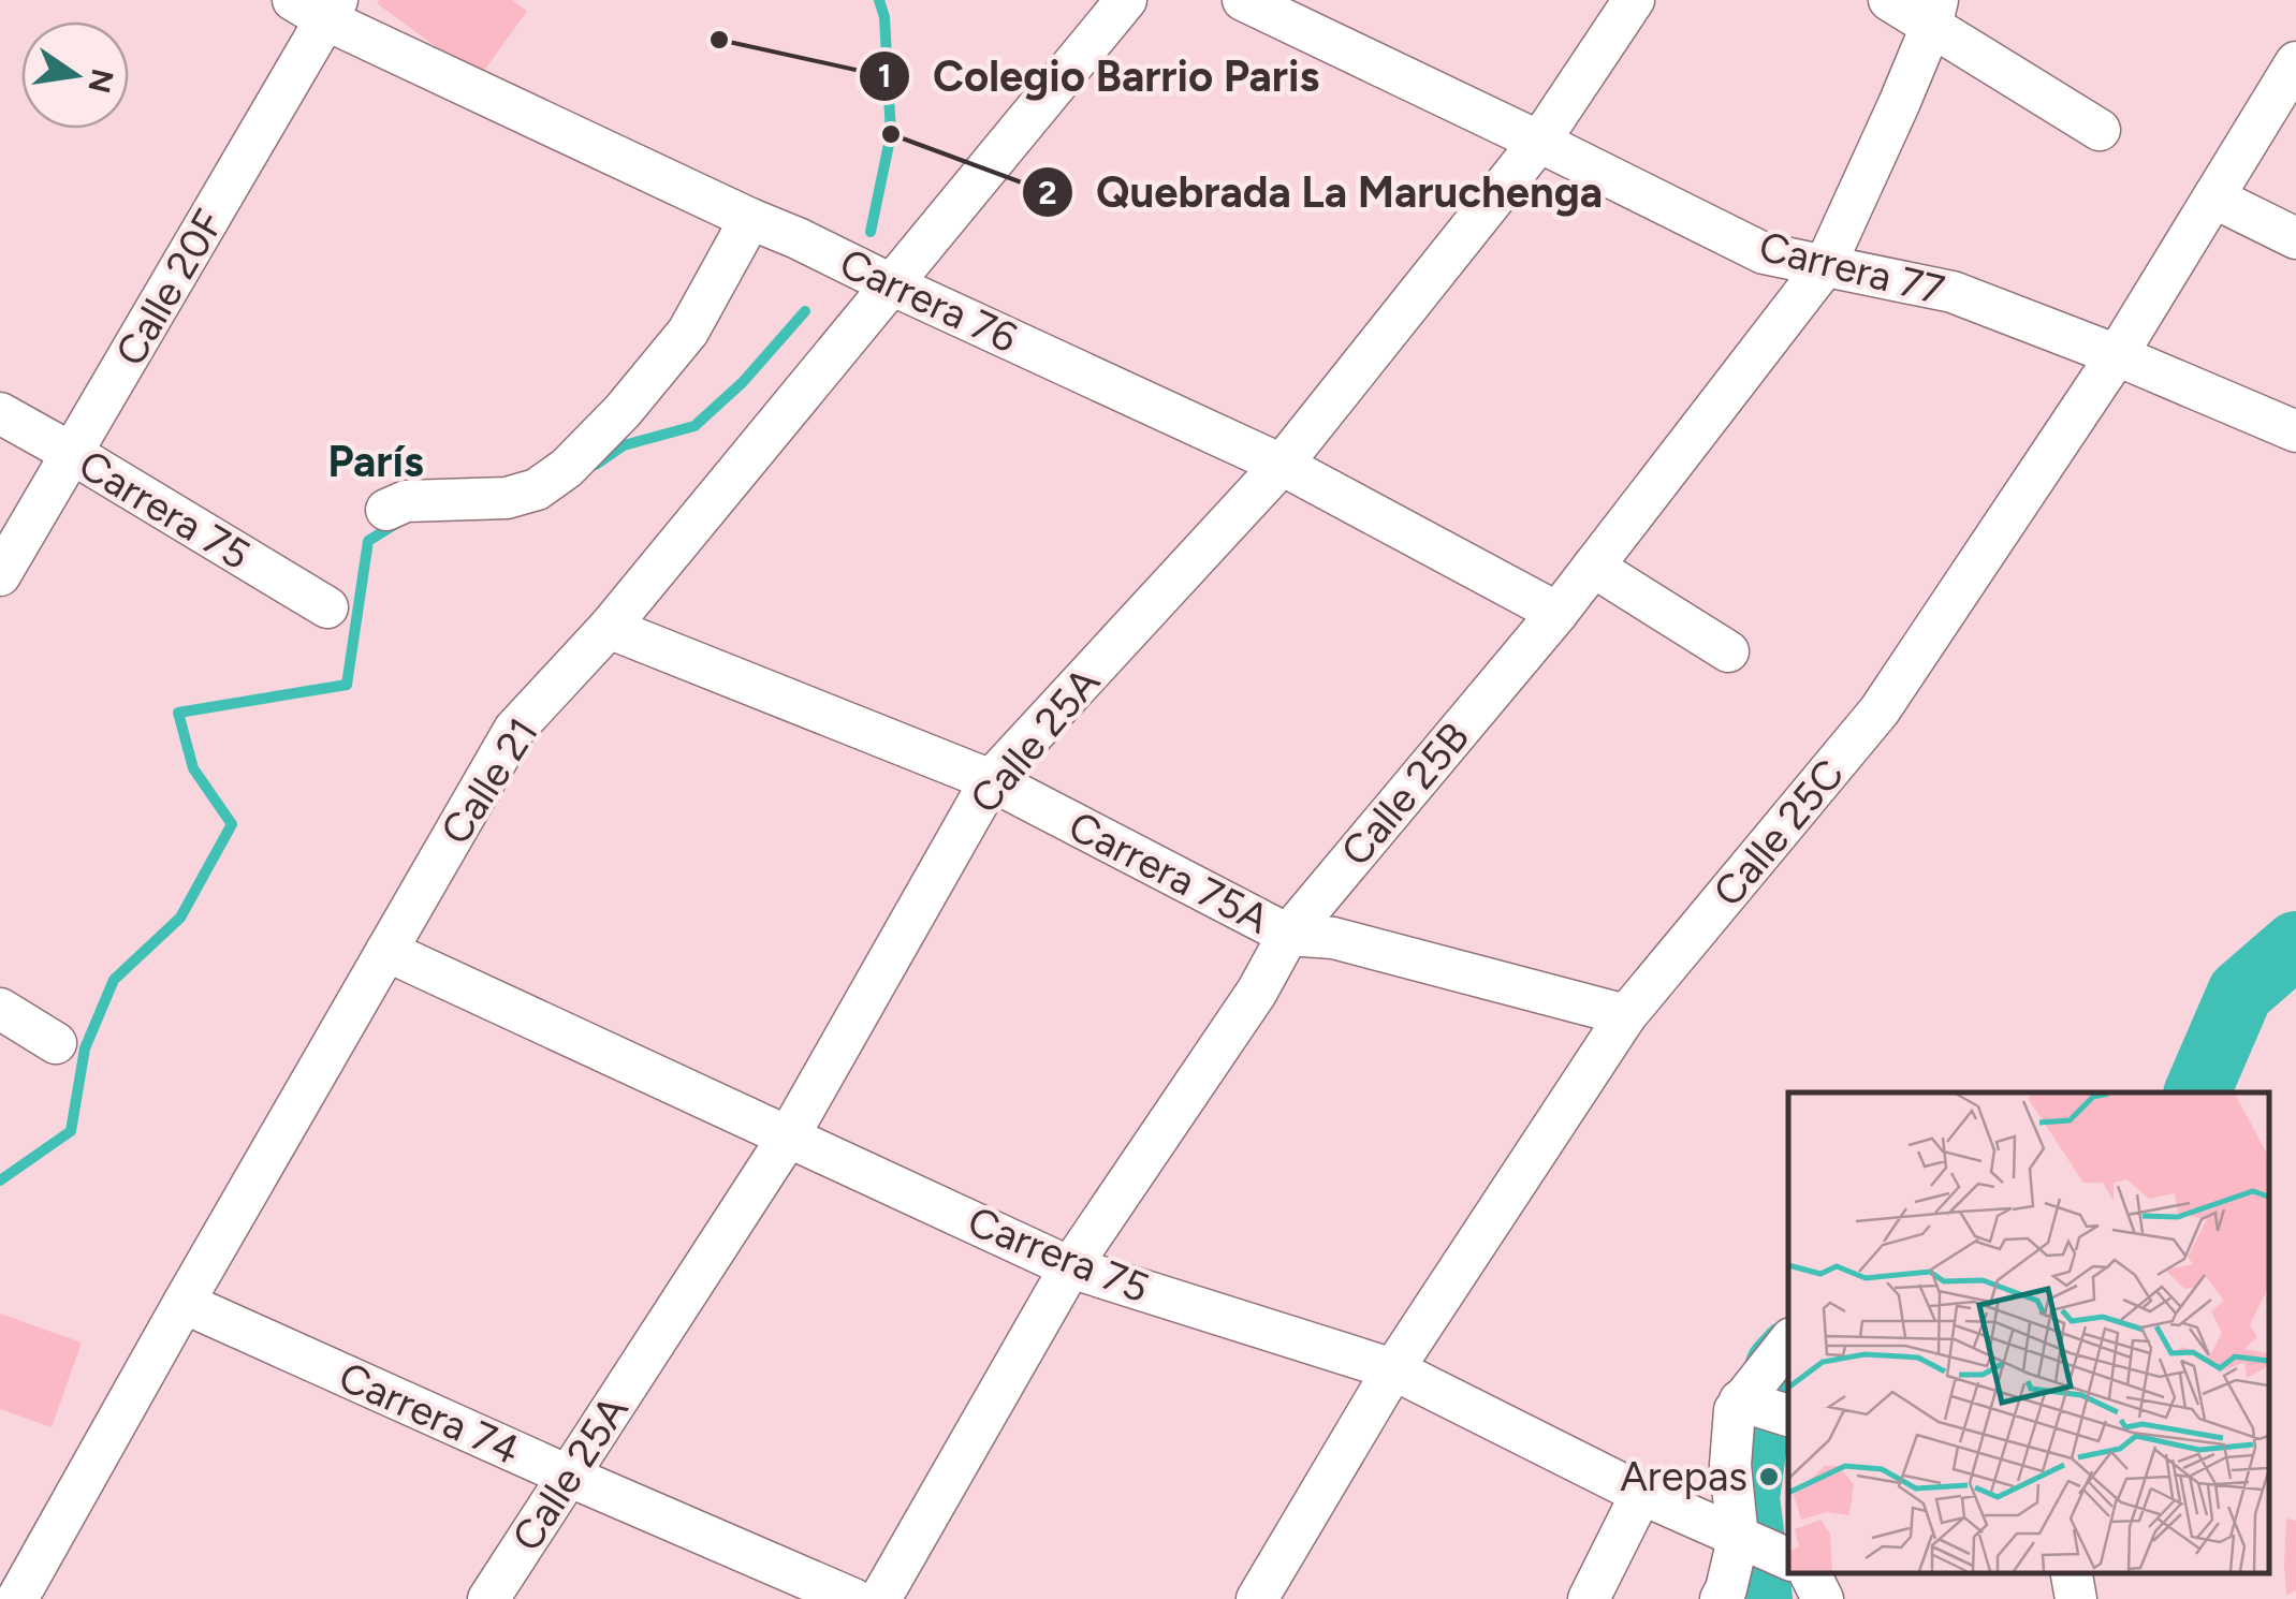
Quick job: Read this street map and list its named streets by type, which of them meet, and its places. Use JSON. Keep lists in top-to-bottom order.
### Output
{
  "streets": {
    "street": [
      "Carrera 77",
      "Calle 20F",
      "Carrera 76",
      "Carrera 75",
      "Calle 25A",
      "Calle 21",
      "Calle 25B",
      "Calle 25C",
      "Carrera 75A",
      "Carrera 74"
    ]
  },
  "crossings": [
    ["Carrera 77", "Calle 25A"],
    ["Carrera 77", "Calle 25B"],
    ["Carrera 77", "Calle 25C"],
    ["Calle 20F", "Carrera 76"],
    ["Calle 20F", "Carrera 75"],
    ["Carrera 76", "Calle 25A"],
    ["Carrera 76", "Calle 21"],
    ["Carrera 76", "Calle 25B"],
    ["Carrera 75", "Calle 25A"],
    ["Carrera 75", "Calle 21"],
    ["Carrera 75", "Calle 25B"],
    ["Carrera 75", "Calle 25C"],
    ["Calle 25A", "Carrera 75A"],
    ["Calle 25A", "Carrera 74"],
    ["Calle 21", "Carrera 75A"],
    ["Calle 21", "Carrera 74"],
    ["Calle 25B", "Carrera 75A"],
    ["Calle 25C", "Carrera 75A"]
  ],
  "districts": ["París"],
  "places": ["Colegio Barrio Paris", "Quebrada La Maruchenga", "Arepas"],
  "north": "right"
}
